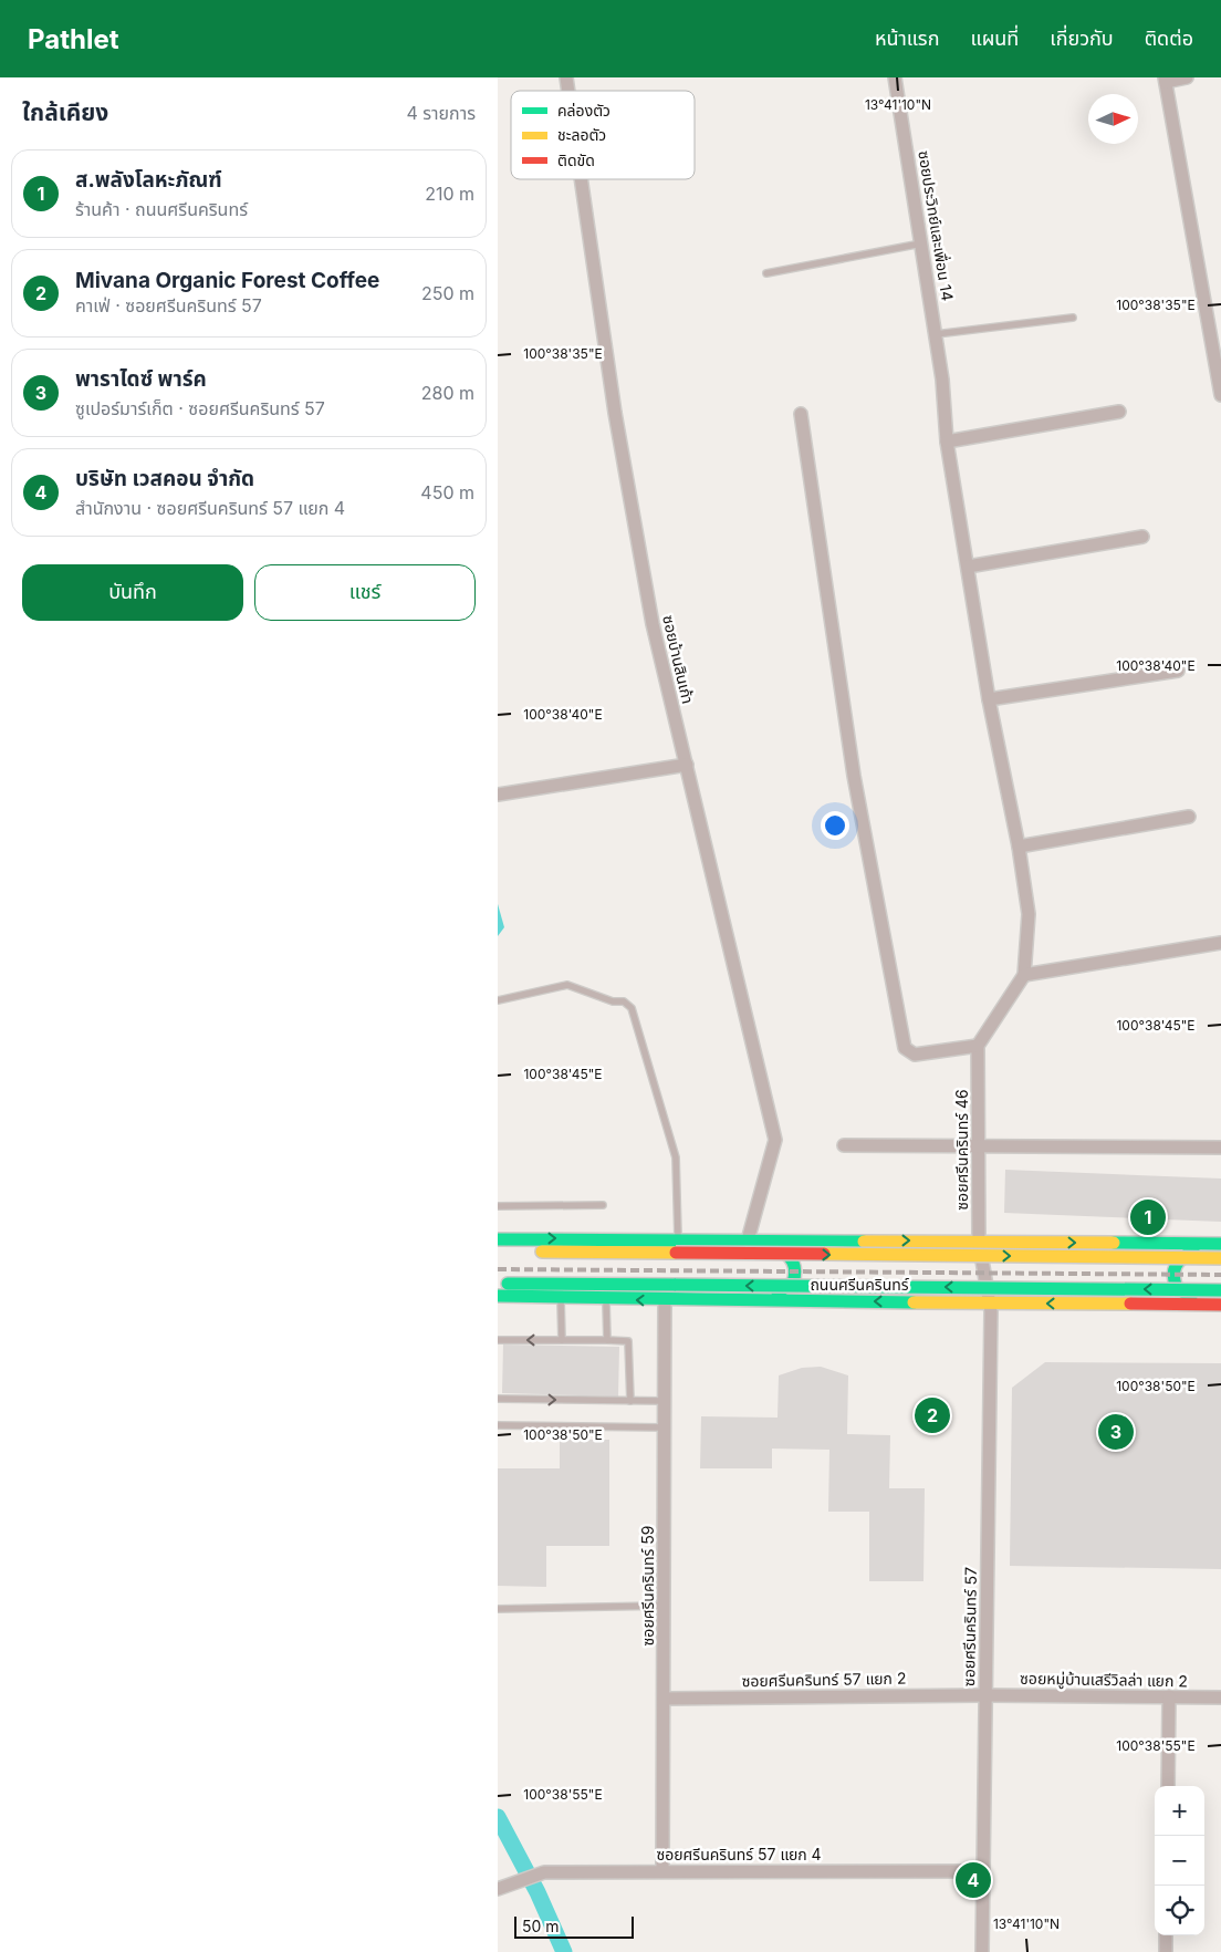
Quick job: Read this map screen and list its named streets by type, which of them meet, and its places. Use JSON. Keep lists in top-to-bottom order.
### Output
{
  "streets": {
    "main road": ["ถนนศรีนครินทร์"],
    "street": [
      "ซอยประวิทย์และเพื่อน 14",
      "ซอยบ้านสินเก้า",
      "ซอยศรีนครินทร์ 46",
      "ซอยศรีนครินทร์ 59",
      "ซอยศรีนครินทร์ 57",
      "ซอยศรีนครินทร์ 57 แยก 2",
      "ซอยหมู่บ้านเสรีวิลล่า แยก 2",
      "ซอยศรีนครินทร์ 57 แยก 4"
    ]
  },
  "crossings": [
    ["ซอยศรีนครินทร์ 46", "ถนนศรีนครินทร์"],
    ["ซอยศรีนครินทร์ 46", "ซอยศรีนครินทร์ 57"],
    ["ถนนศรีนครินทร์", "ซอยศรีนครินทร์ 59"],
    ["ถนนศรีนครินทร์", "ซอยศรีนครินทร์ 57"],
    ["ซอยศรีนครินทร์ 59", "ซอยศรีนครินทร์ 57 แยก 2"],
    ["ซอยศรีนครินทร์ 59", "ซอยศรีนครินทร์ 57 แยก 4"],
    ["ซอยศรีนครินทร์ 57", "ซอยศรีนครินทร์ 57 แยก 2"],
    ["ซอยศรีนครินทร์ 57", "ซอยหมู่บ้านเสรีวิลล่า แยก 2"],
    ["ซอยศรีนครินทร์ 57", "ซอยศรีนครินทร์ 57 แยก 4"],
    ["ซอยศรีนครินทร์ 57 แยก 2", "ซอยหมู่บ้านเสรีวิลล่า แยก 2"]
  ],
  "legend": ["คล่องตัว", "ชะลอตัว", "ติดขัด"],
  "scale_bar": "50 m",
  "north": "right",
  "page": {
    "header": "Pathlet",
    "nav": [
      "หน้าแรก",
      "แผนที่",
      "เกี่ยวกับ",
      "ติดต่อ"
    ],
    "heading": ["ใกล้เคียง", "4 รายการ"],
    "list": [
      {
        "mark": "1",
        "name": "ส.พลังโลหะภัณฑ์",
        "note": "ร้านค้า · ถนนศรีนครินทร์",
        "value": "210 m"
      },
      {
        "mark": "2",
        "name": "Mivana Organic Forest Coffee",
        "note": "คาเฟ่ · ซอยศรีนครินทร์ 57",
        "value": "250 m"
      },
      {
        "mark": "3",
        "name": "พาราไดซ์ พาร์ค",
        "note": "ซูเปอร์มาร์เก็ต · ซอยศรีนครินทร์ 57",
        "value": "280 m"
      },
      {
        "mark": "4",
        "name": "บริษัท เวสคอน จำกัด",
        "note": "สำนักงาน · ซอยศรีนครินทร์ 57 แยก 4",
        "value": "450 m"
      }
    ],
    "buttons": ["บันทึก", "แชร์"],
    "pins": [
      "1",
      "2",
      "3",
      "4"
    ],
    "map_buttons": ["+", "−"],
    "scale": "50 m"
  },
  "coordinates": [
    "13°41'10\"N",
    "100°38'35\"E",
    "100°38'40\"E",
    "100°38'45\"E",
    "100°38'50\"E",
    "100°38'55\"E"
  ]
}
